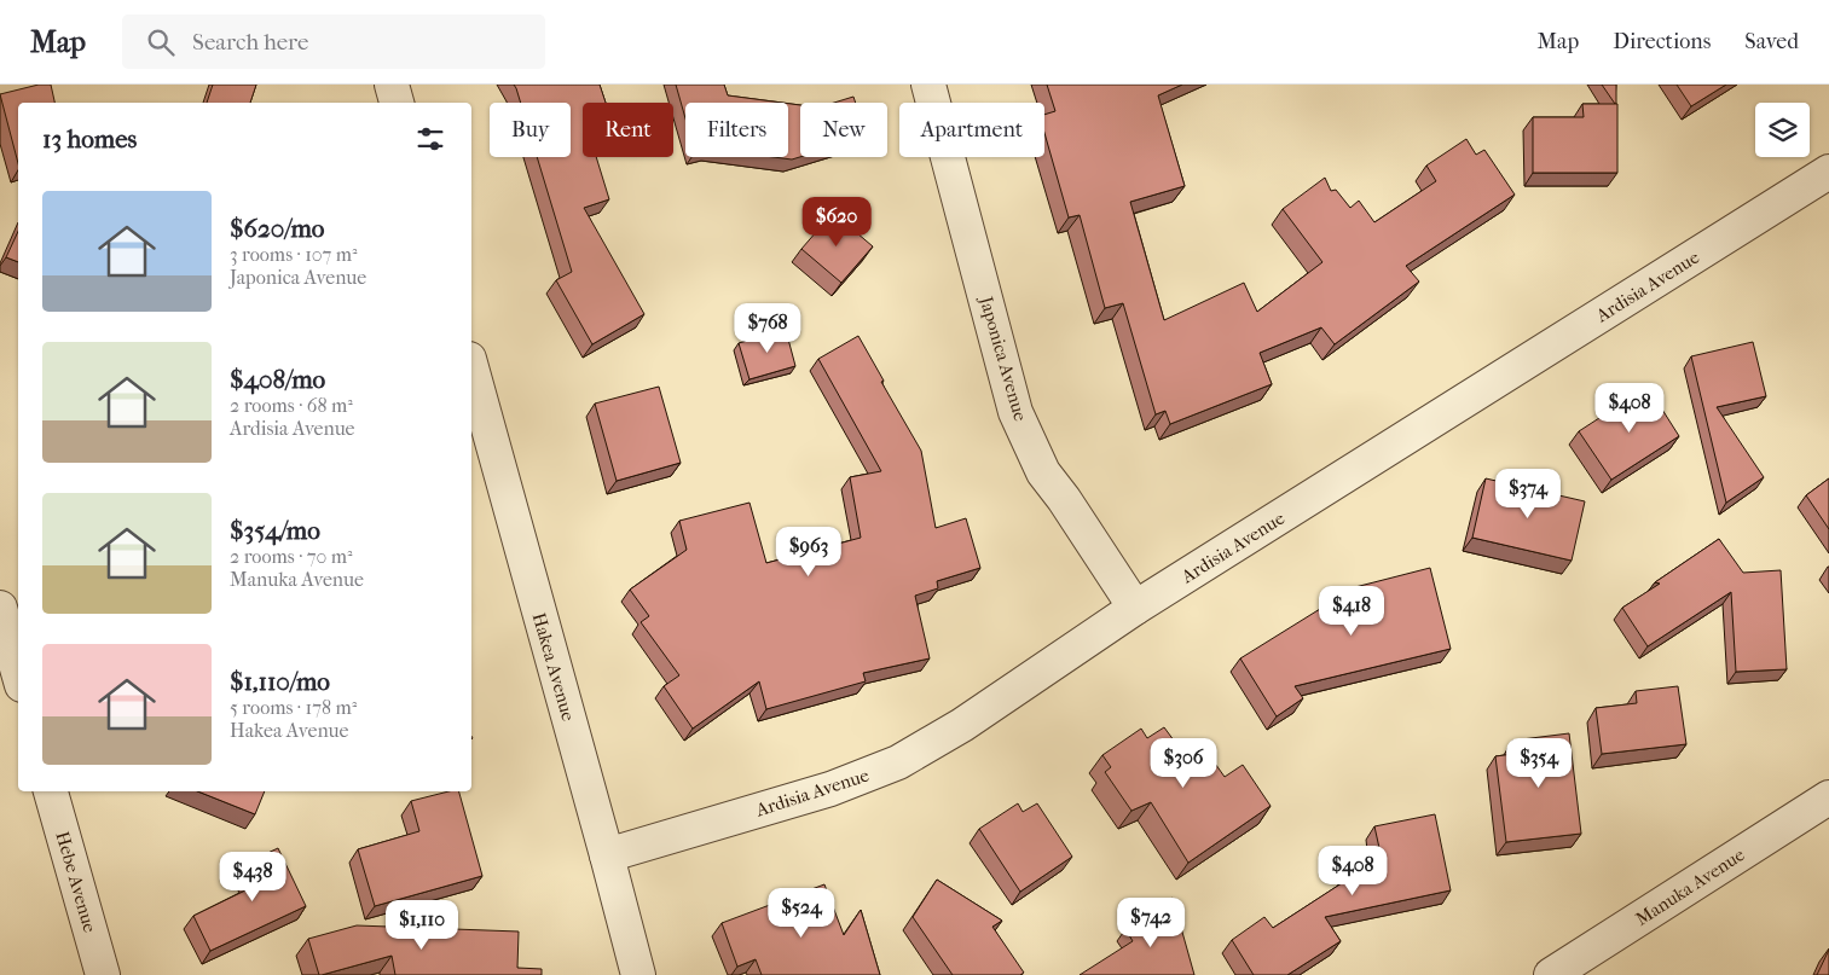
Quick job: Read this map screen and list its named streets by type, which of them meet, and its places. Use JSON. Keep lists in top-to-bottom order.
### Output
{
  "streets": {
    "street": [
      "Ardisia Avenue",
      "Japonica Avenue",
      "Hakea Avenue",
      "Hebe Avenue",
      "Manuka Avenue"
    ]
  },
  "crossings": [
    ["Ardisia Avenue", "Japonica Avenue"],
    ["Ardisia Avenue", "Hakea Avenue"]
  ],
  "page": {
    "header": "Map",
    "search": "Search here",
    "nav": ["Map", "Directions", "Saved"],
    "chip": [
      "Buy",
      "Rent",
      "Filters",
      "New",
      "Apartment"
    ],
    "heading": "13 homes",
    "list": [
      {
        "name": "$620/mo",
        "note": "3 rooms · 107 m² · Japonica Avenue"
      },
      {
        "name": "$408/mo",
        "note": "2 rooms · 68 m² · Ardisia Avenue"
      },
      {
        "name": "$354/mo",
        "note": "2 rooms · 70 m² · Manuka Avenue"
      },
      {
        "name": "$1,110/mo",
        "note": "5 rooms · 178 m² · Hakea Avenue"
      }
    ],
    "price": [
      "$620",
      "$768",
      "$408",
      "$374",
      "$963",
      "$418",
      "$306",
      "$354",
      "$408",
      "$438",
      "$524",
      "$742",
      "$1,110"
    ]
  }
}
